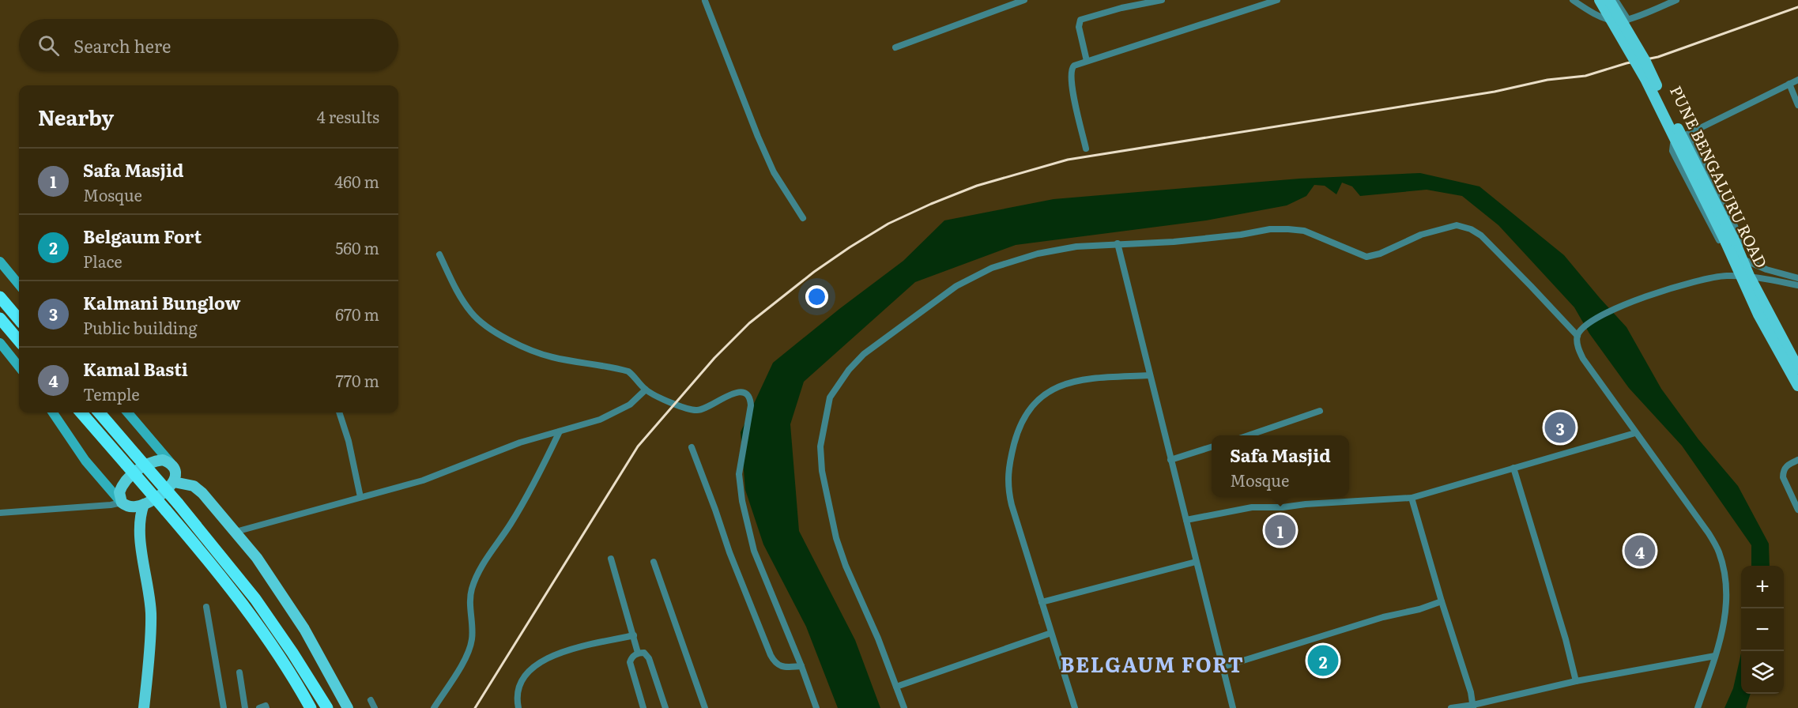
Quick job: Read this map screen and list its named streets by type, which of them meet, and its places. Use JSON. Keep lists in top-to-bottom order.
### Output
{
  "streets": {
    "main road": ["PUNE BENGALURU ROAD"]
  },
  "districts": ["BELGAUM FORT"],
  "page": {
    "search": "Search here",
    "heading": ["Nearby", "4 results"],
    "list": [
      {
        "mark": "1",
        "name": "Safa Masjid",
        "note": "Mosque",
        "value": "460 m"
      },
      {
        "mark": "2",
        "name": "Belgaum Fort",
        "note": "Place",
        "value": "560 m"
      },
      {
        "mark": "3",
        "name": "Kalmani Bunglow",
        "note": "Public building",
        "value": "670 m"
      },
      {
        "mark": "4",
        "name": "Kamal Basti",
        "note": "Temple",
        "value": "770 m"
      }
    ],
    "pins": [
      "3",
      "1",
      "4",
      "2"
    ],
    "popup": ["Safa Masjid", "Mosque"],
    "map_buttons": ["+", "−"]
  }
}
